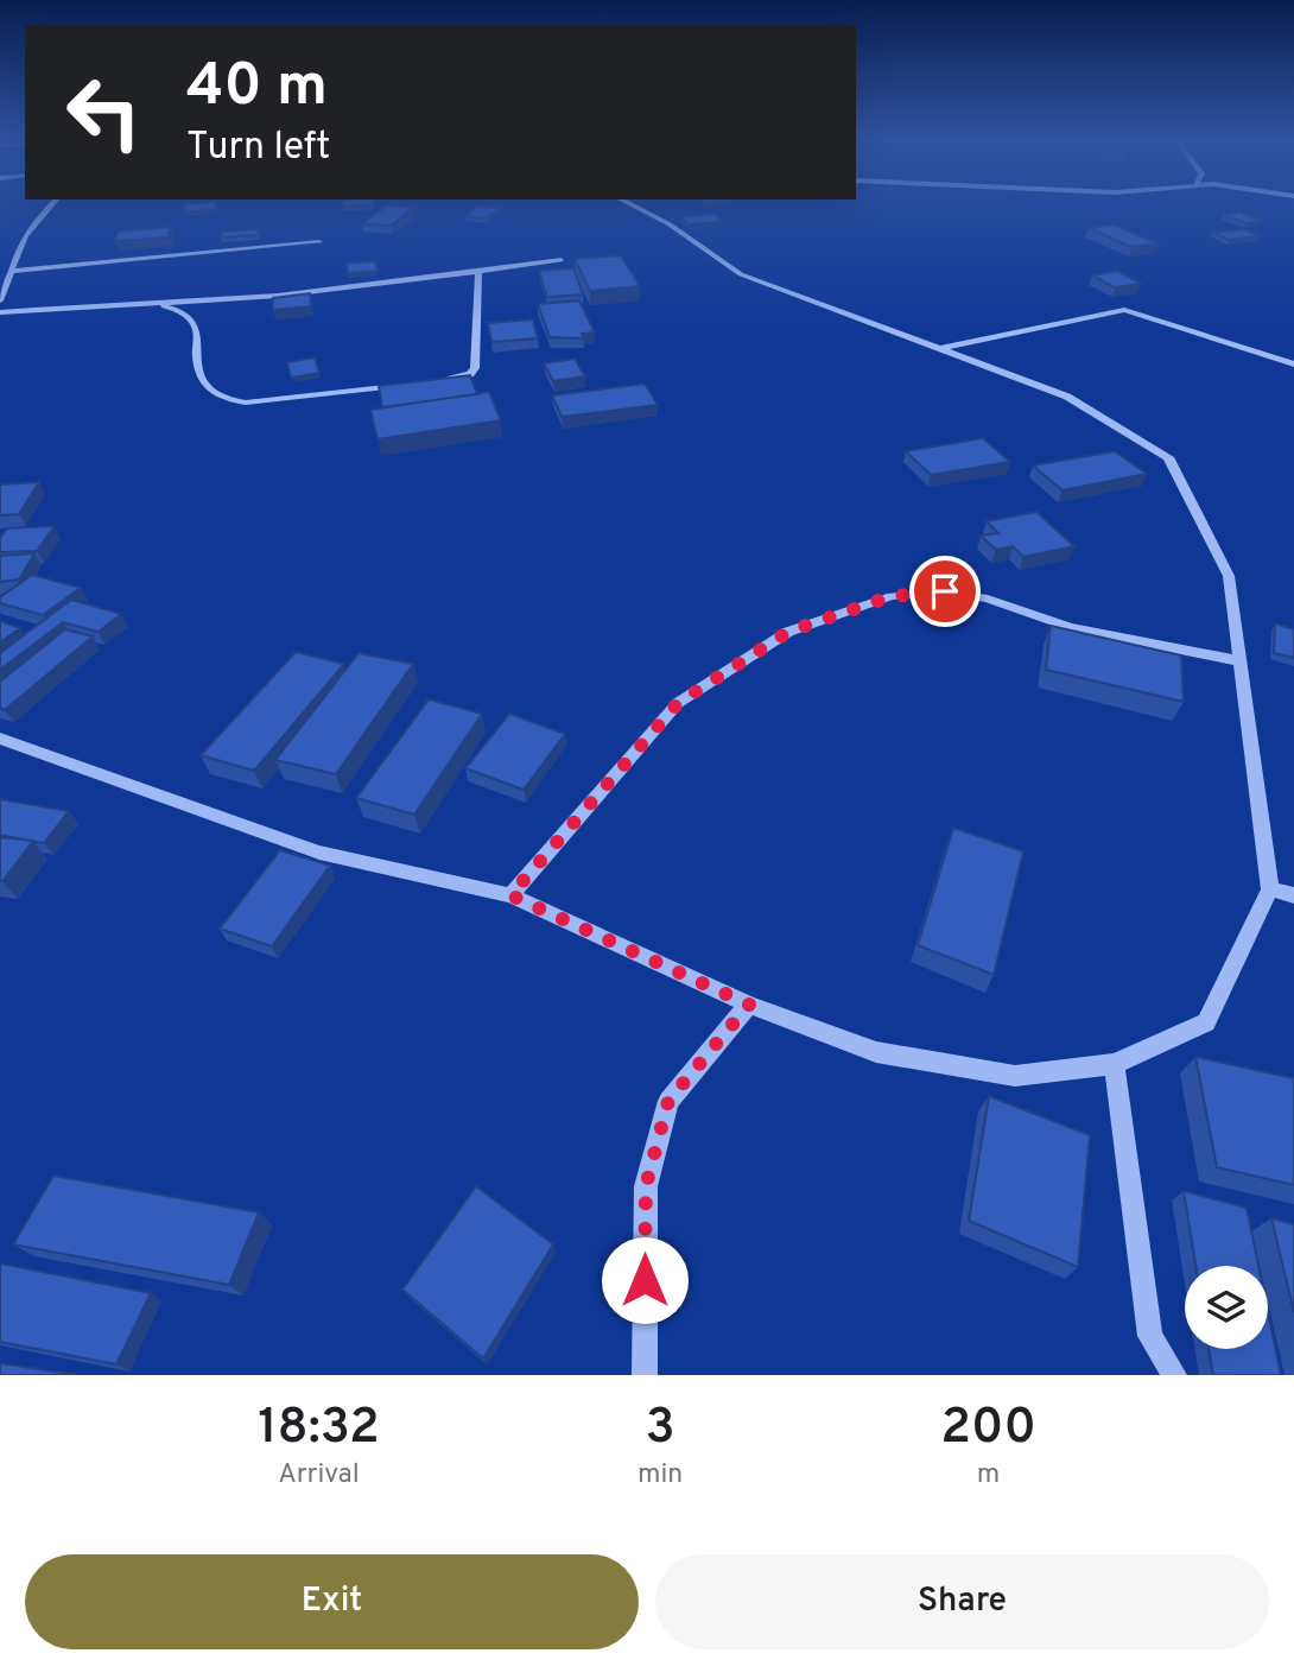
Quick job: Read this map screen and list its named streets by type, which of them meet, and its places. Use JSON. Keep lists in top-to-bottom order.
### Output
{
  "page": {
    "turn": ["40 m", "Turn left"],
    "eta": [
      "18:32",
      "Arrival",
      "3",
      "min",
      "200",
      "m"
    ],
    "buttons": ["Exit", "Share"]
  }
}
